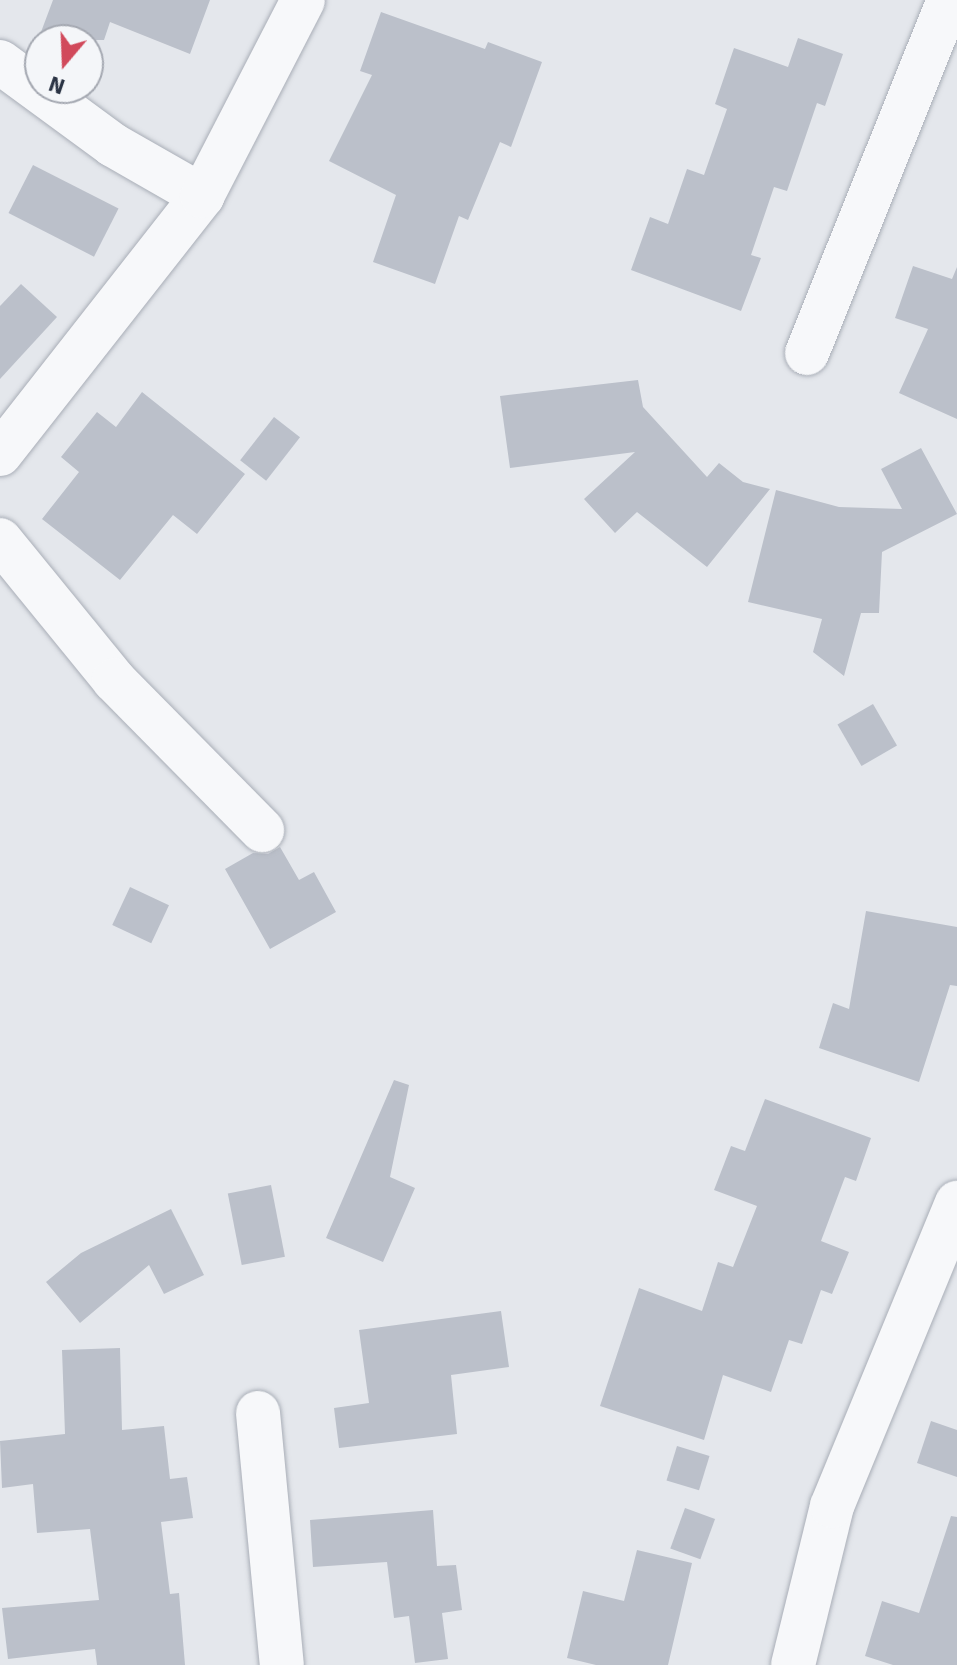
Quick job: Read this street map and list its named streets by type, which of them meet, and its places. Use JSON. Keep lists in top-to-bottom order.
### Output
{
  "north": "bottom"
}
